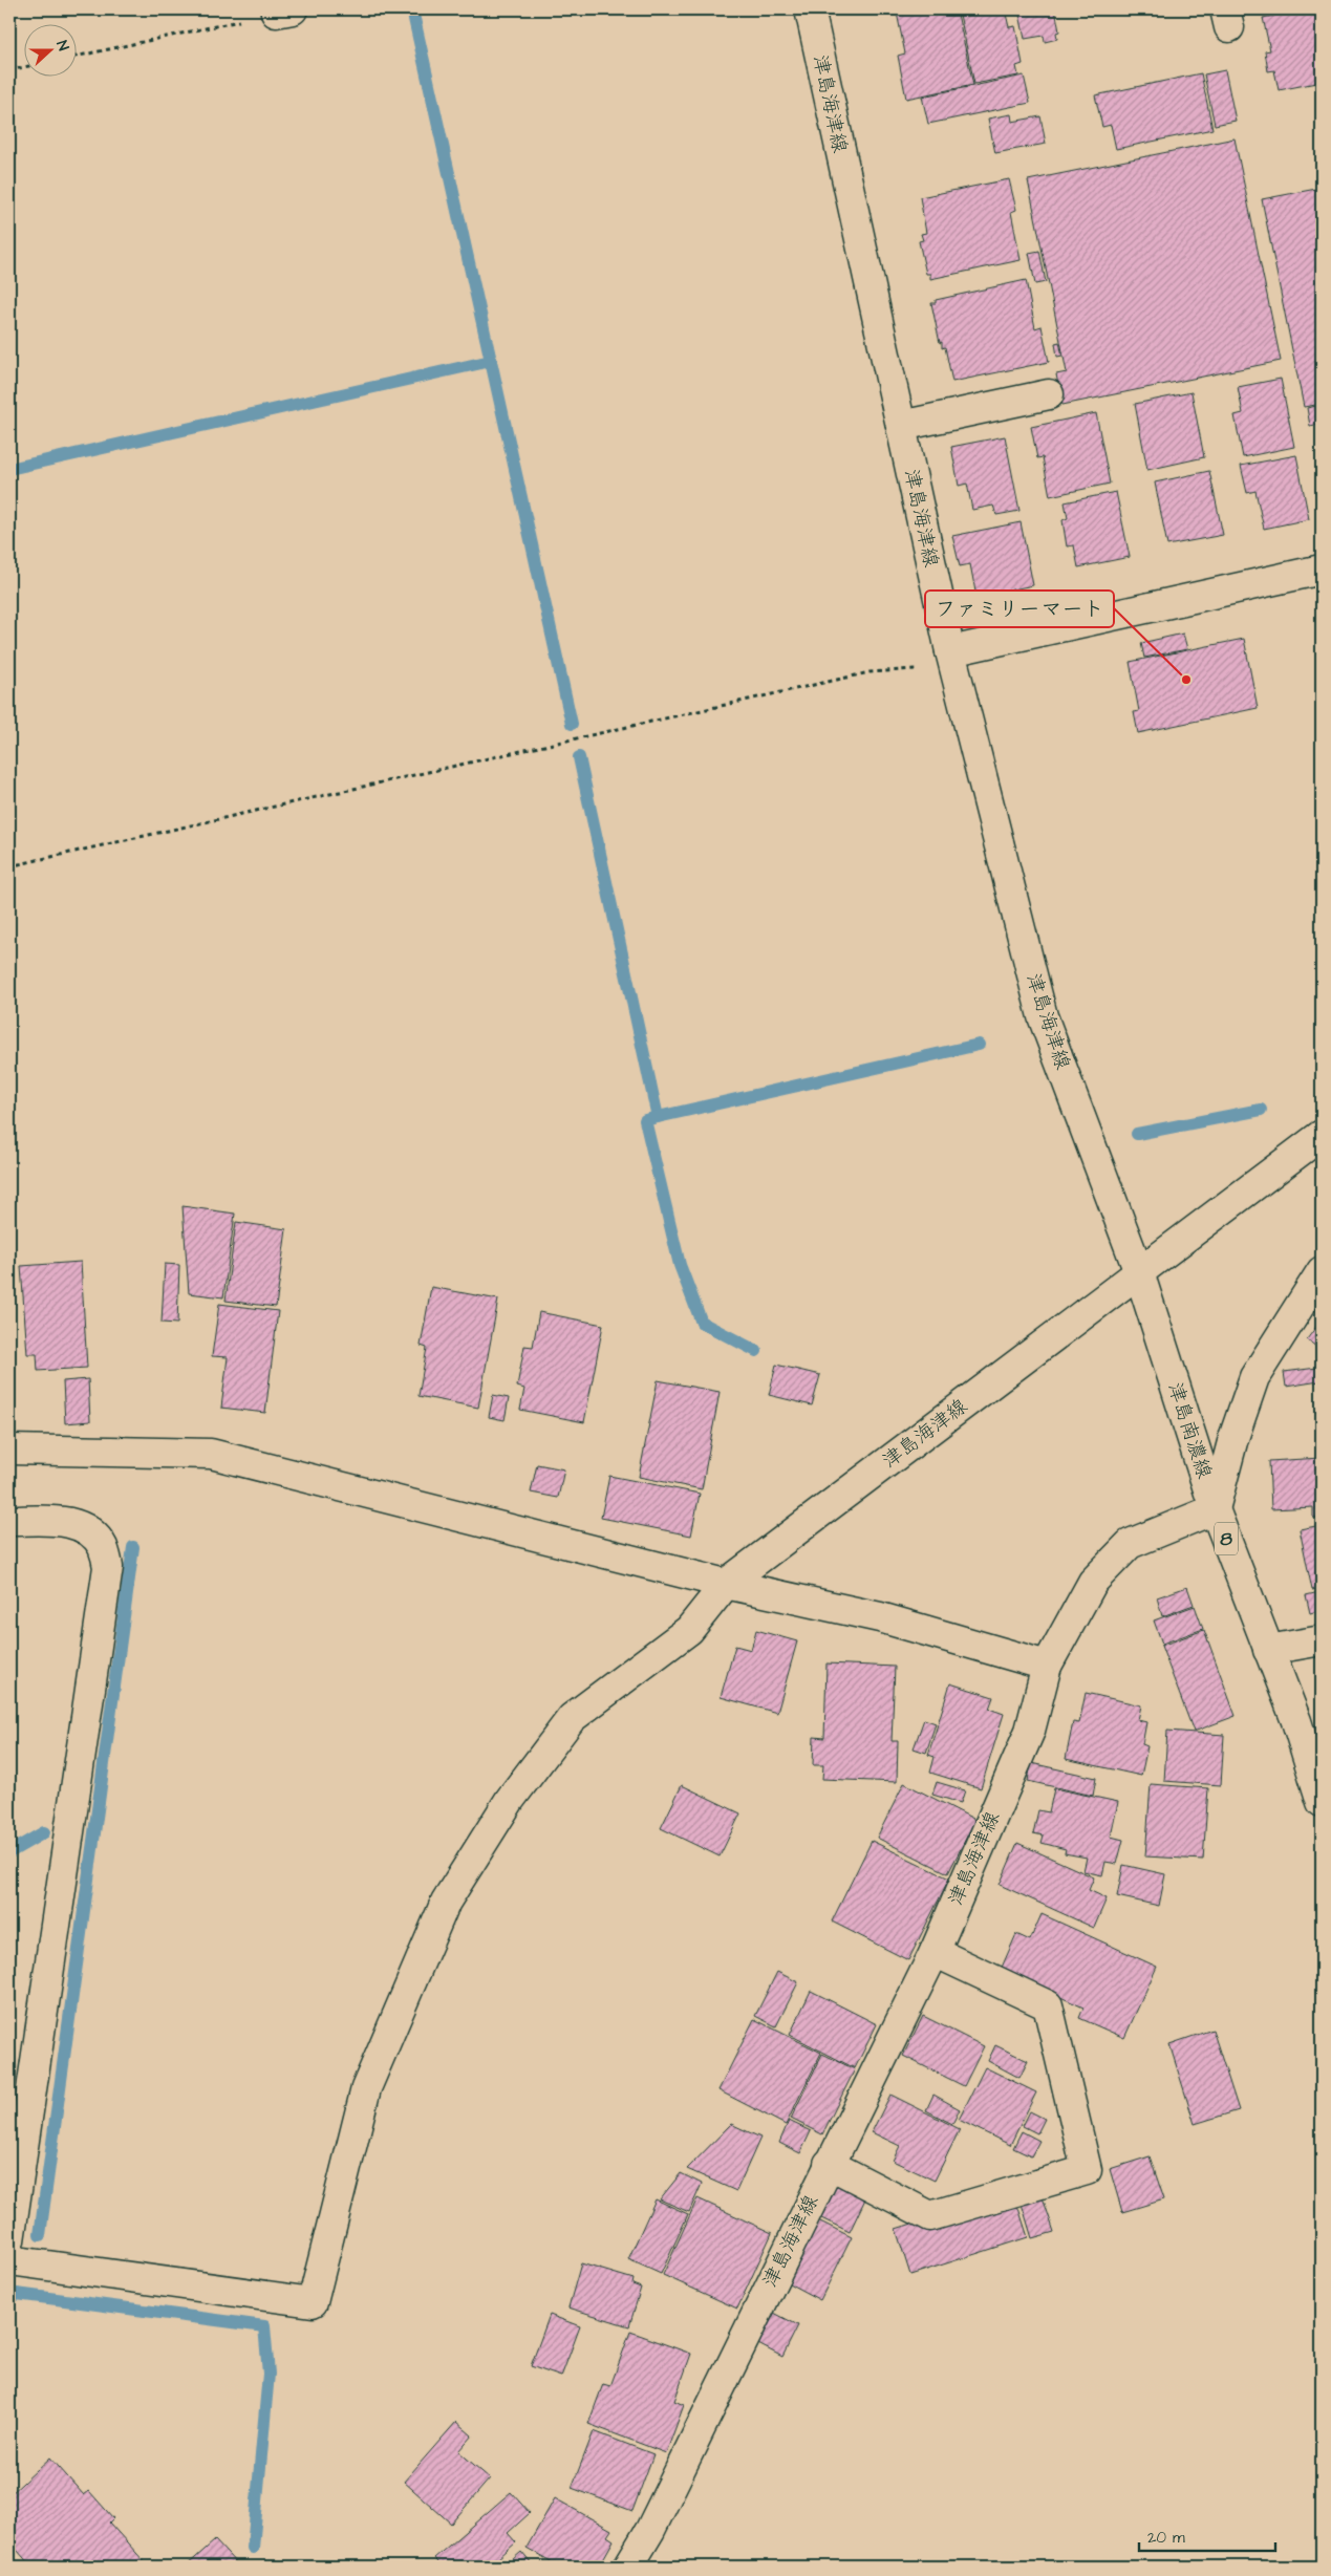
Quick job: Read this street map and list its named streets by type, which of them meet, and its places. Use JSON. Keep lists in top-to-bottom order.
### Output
{
  "streets": {
    "main road": ["津島海津線", "津島南濃線", "8"]
  },
  "crossings": [
    ["津島海津線", "津島南濃線"]
  ],
  "places": ["ファミリーマート"],
  "scale_bar": "20 m",
  "north": "right"
}
